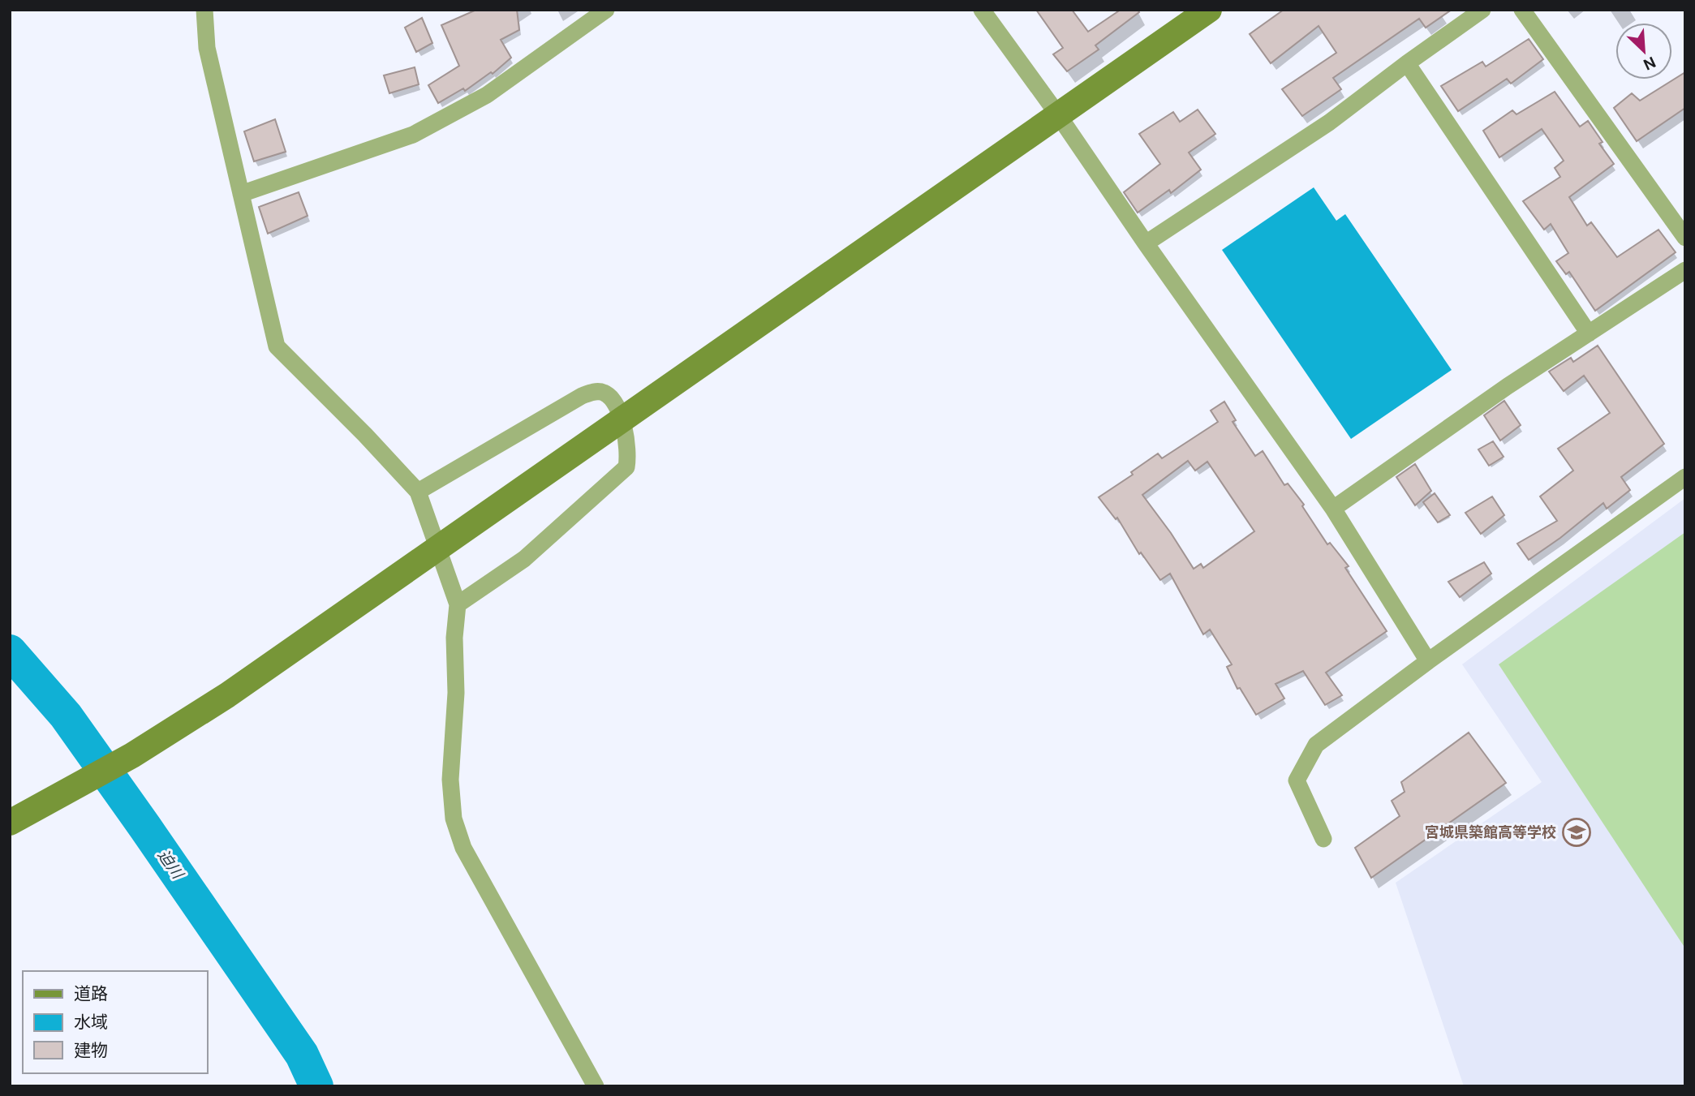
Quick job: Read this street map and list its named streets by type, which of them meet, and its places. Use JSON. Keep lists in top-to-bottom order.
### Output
{
  "water": ["迫川"],
  "places": {
    "school or university": ["宮城県築館高等学校"]
  },
  "legend": ["道路", "水域", "建物"],
  "north": "bottom right"
}
